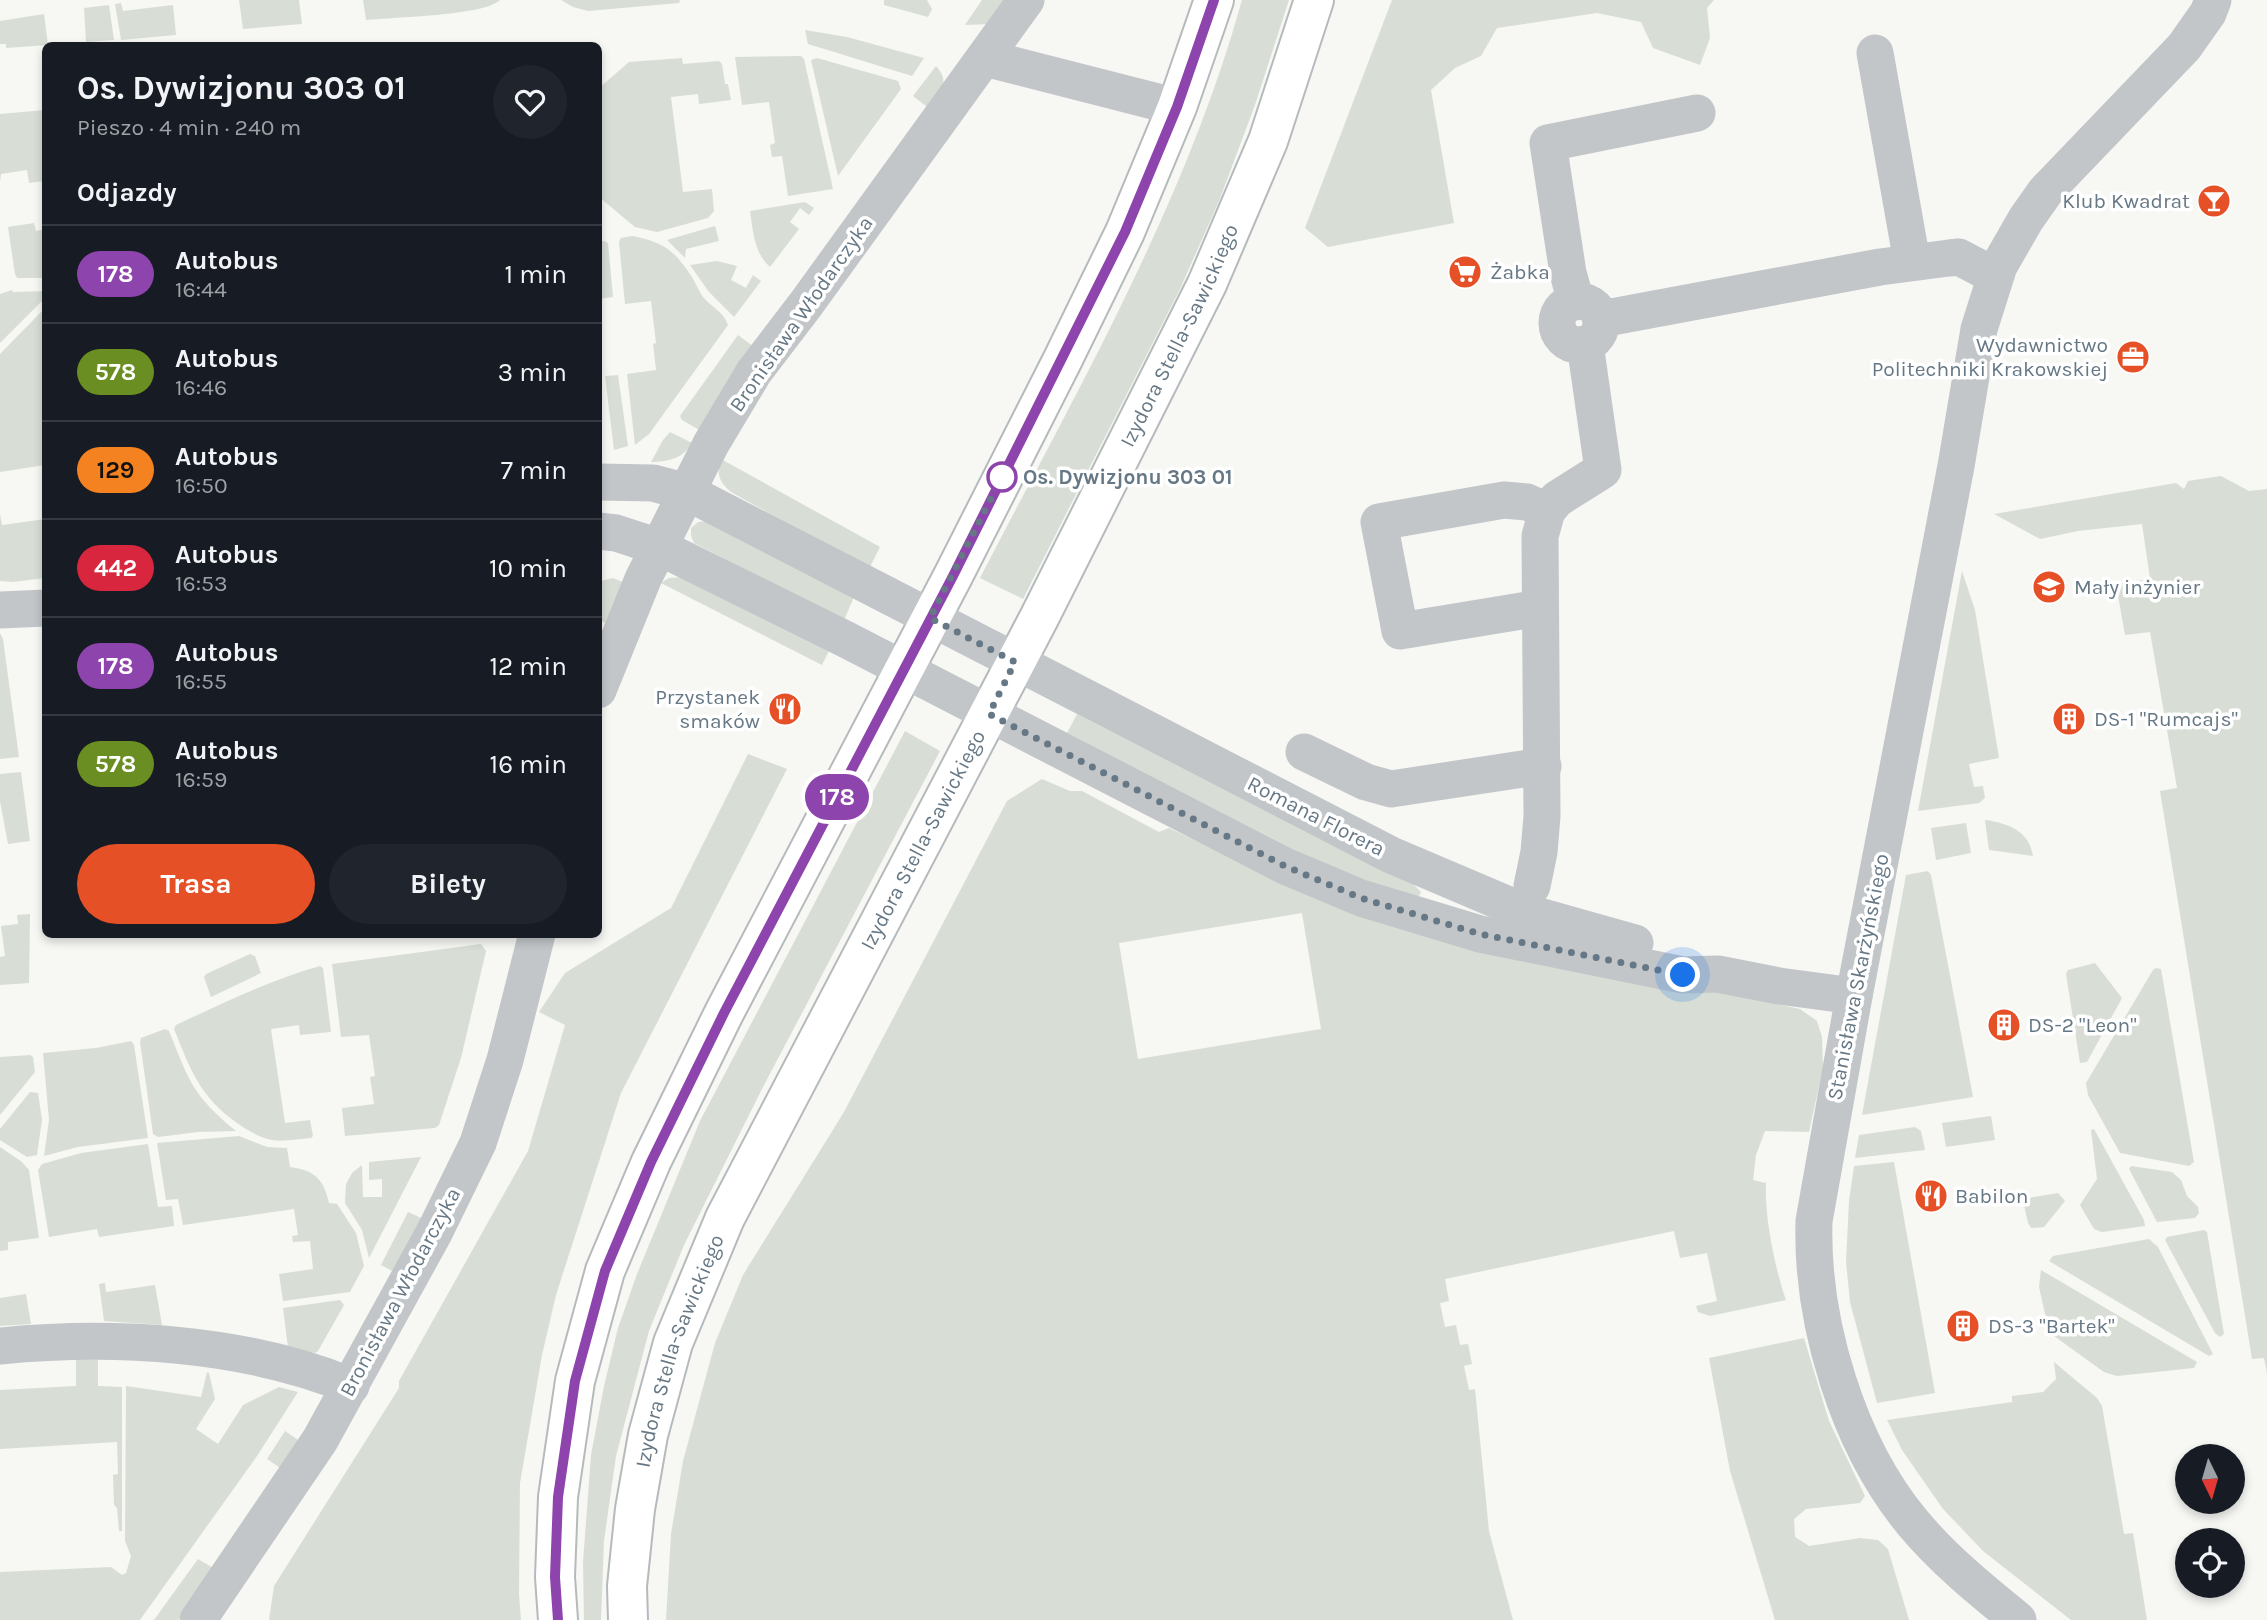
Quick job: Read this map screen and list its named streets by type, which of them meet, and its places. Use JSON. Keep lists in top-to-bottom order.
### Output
{
  "streets": {
    "main road": ["Izydora Stella-Sawickiego"],
    "street": ["Bronisława Włodarczyka", "Romana Florera", "Stanisława Skarżyńskiego"]
  },
  "crossings": [
    ["Bronisława Włodarczyka", "Romana Florera"],
    ["Izydora Stella-Sawickiego", "Romana Florera"],
    ["Romana Florera", "Stanisława Skarżyńskiego"]
  ],
  "places": {
    "bar": ["Klub Kwadrat"],
    "supermarket": ["Żabka"],
    "office": ["Wydawnictwo Politechniki Krakowskiej"],
    "other": ["Os. Dywizjonu 303 01"],
    "school or university": ["Mały inżynier"],
    "restaurant": ["Przystanek smaków", "Babilon"],
    "building": ["DS-1 \"Rumcajs\"", "DS-2 \"Leon\"", "DS-3 \"Bartek\""]
  },
  "lines": ["bus line 178"],
  "north": "bottom",
  "page": {
    "on_map": "178",
    "heading": [
      ["Os. Dywizjonu 303 01", "Pieszo · 4 min · 240 m"],
      "Odjazdy"
    ],
    "list": [
      {
        "mark": "178",
        "name": "Autobus",
        "note": "16:44",
        "value": "1 min"
      },
      {
        "mark": "578",
        "name": "Autobus",
        "note": "16:46",
        "value": "3 min"
      },
      {
        "mark": "129",
        "name": "Autobus",
        "note": "16:50",
        "value": "7 min"
      },
      {
        "mark": "442",
        "name": "Autobus",
        "note": "16:53",
        "value": "10 min"
      },
      {
        "mark": "178",
        "name": "Autobus",
        "note": "16:55",
        "value": "12 min"
      },
      {
        "mark": "578",
        "name": "Autobus",
        "note": "16:59",
        "value": "16 min"
      }
    ],
    "buttons": ["Trasa", "Bilety"]
  }
}
